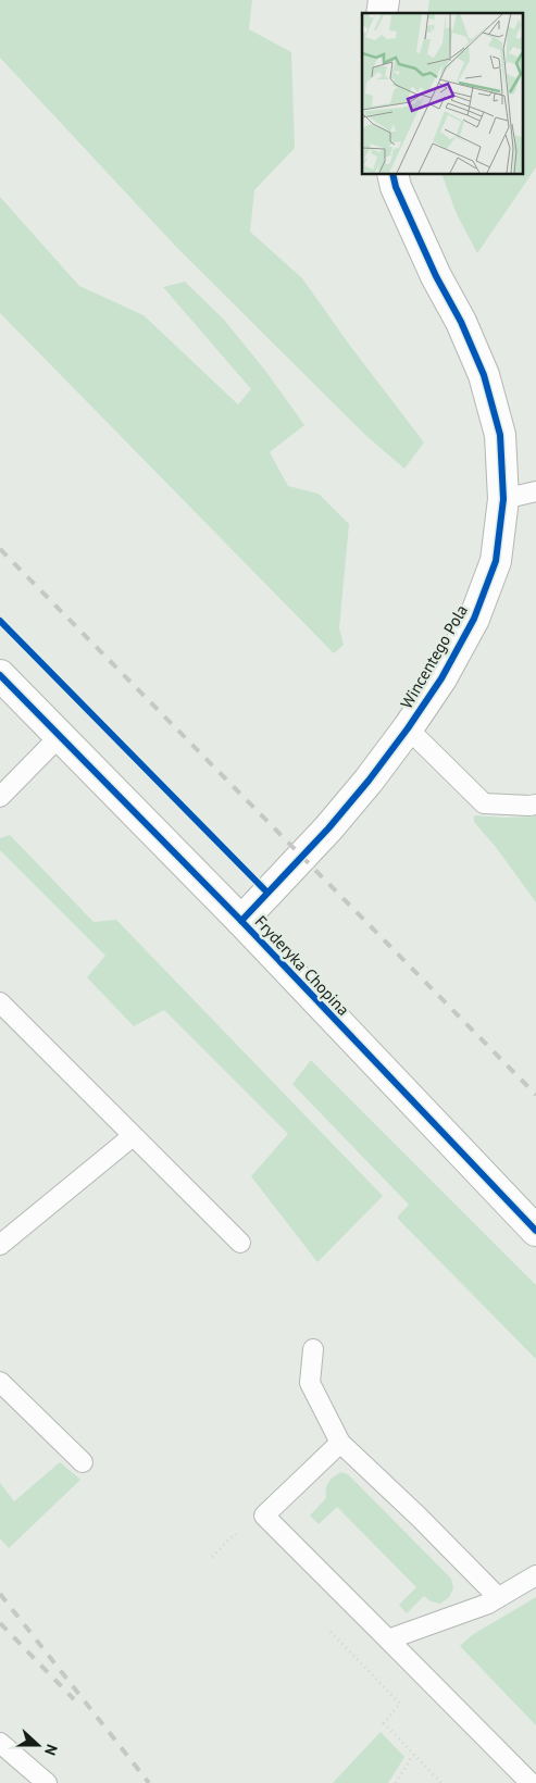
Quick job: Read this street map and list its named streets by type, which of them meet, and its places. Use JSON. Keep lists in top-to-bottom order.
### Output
{
  "streets": {
    "street": ["Wincentego Pola", "Fryderyka Chopina"]
  },
  "crossings": [
    ["Wincentego Pola", "Fryderyka Chopina"]
  ],
  "north": "right"
}
